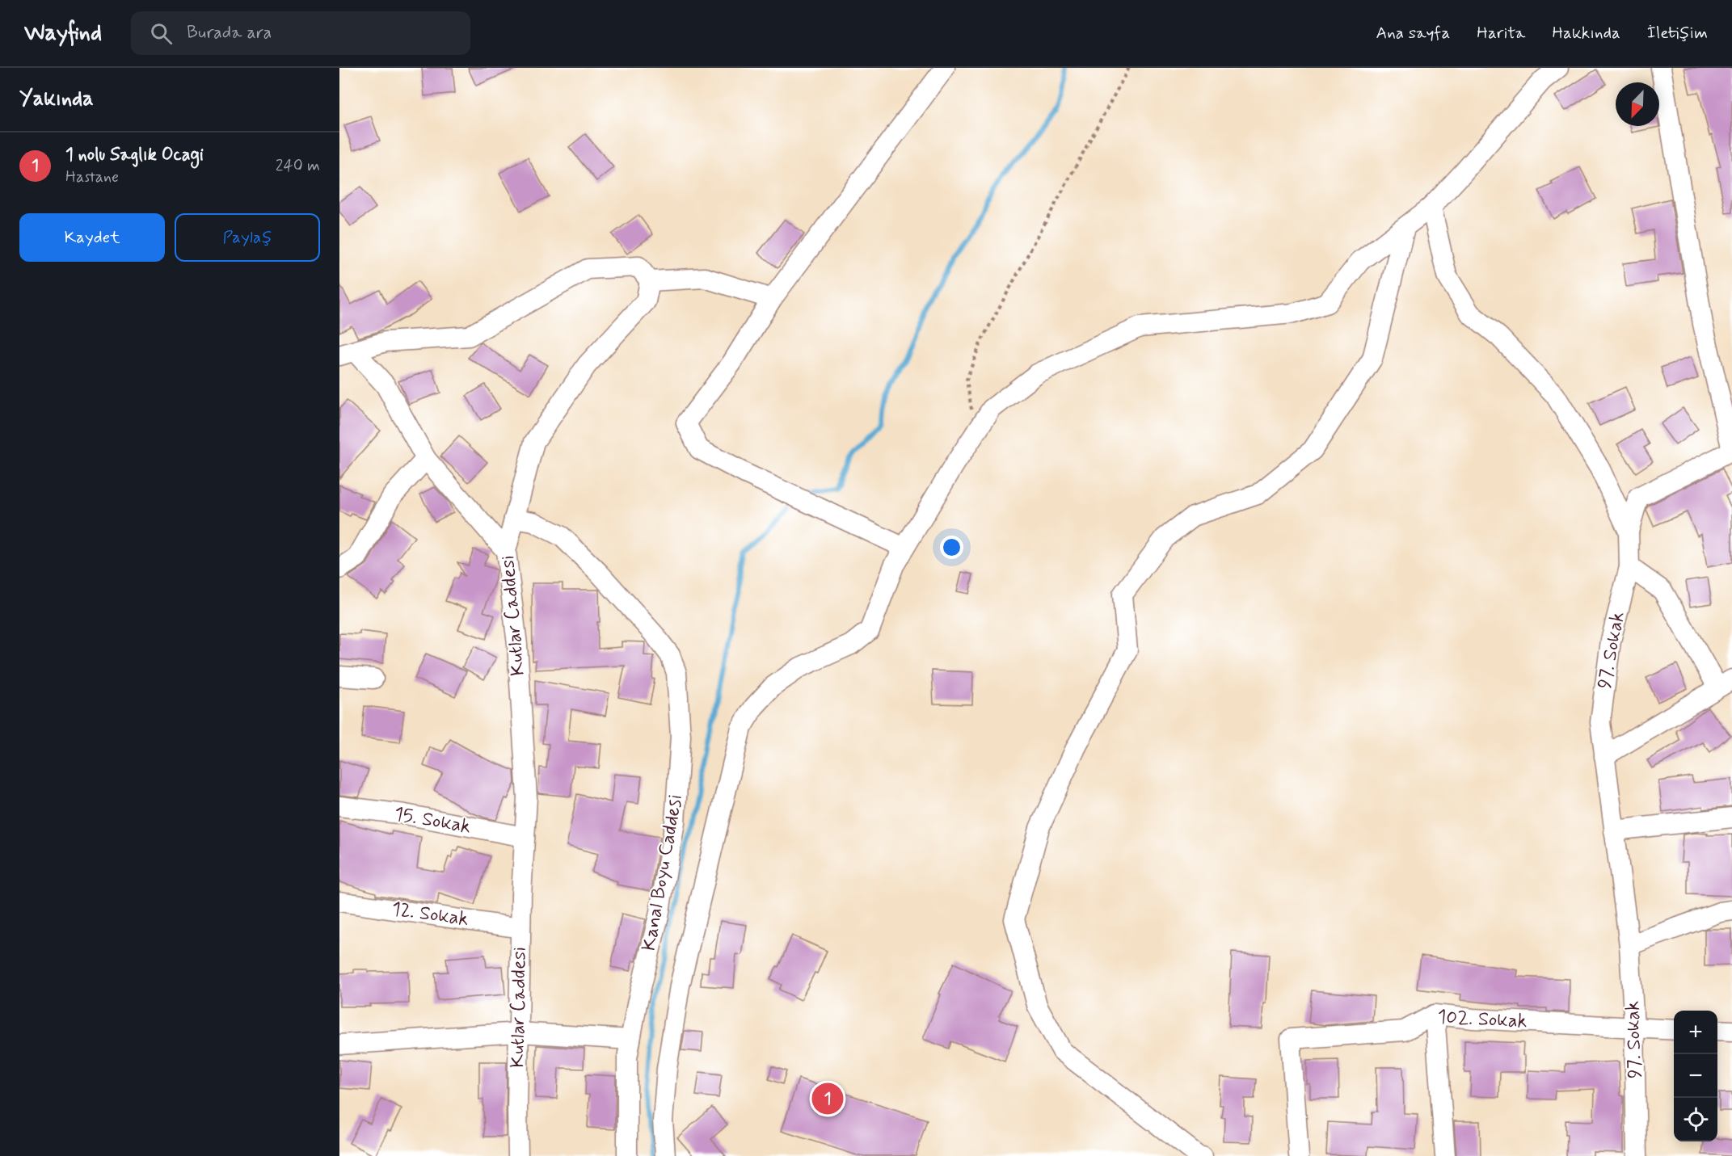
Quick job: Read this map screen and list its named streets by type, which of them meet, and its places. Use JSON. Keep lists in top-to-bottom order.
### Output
{
  "streets": {
    "street": [
      "Kutlar Caddesi",
      "97. Sokak",
      "15. Sokak",
      "Kanal Boyu Caddesi",
      "12. Sokak",
      "102. Sokak"
    ]
  },
  "crossings": [
    ["Kutlar Caddesi", "15. Sokak"],
    ["Kutlar Caddesi", "Kanal Boyu Caddesi"],
    ["Kutlar Caddesi", "12. Sokak"],
    ["97. Sokak", "Kanal Boyu Caddesi"],
    ["97. Sokak", "102. Sokak"]
  ],
  "north": "bottom left",
  "page": {
    "header": "Wayfind",
    "search": "Burada ara",
    "nav": [
      "Ana sayfa",
      "Harita",
      "Hakkında",
      "İletişim"
    ],
    "heading": "Yakında",
    "list": [
      {
        "mark": "1",
        "name": "1 nolu Saglık Ocagi",
        "note": "Hastane",
        "value": "240 m"
      }
    ],
    "buttons": ["Kaydet", "Paylaş"],
    "map_buttons": ["+", "−"],
    "pins": "1"
  }
}
